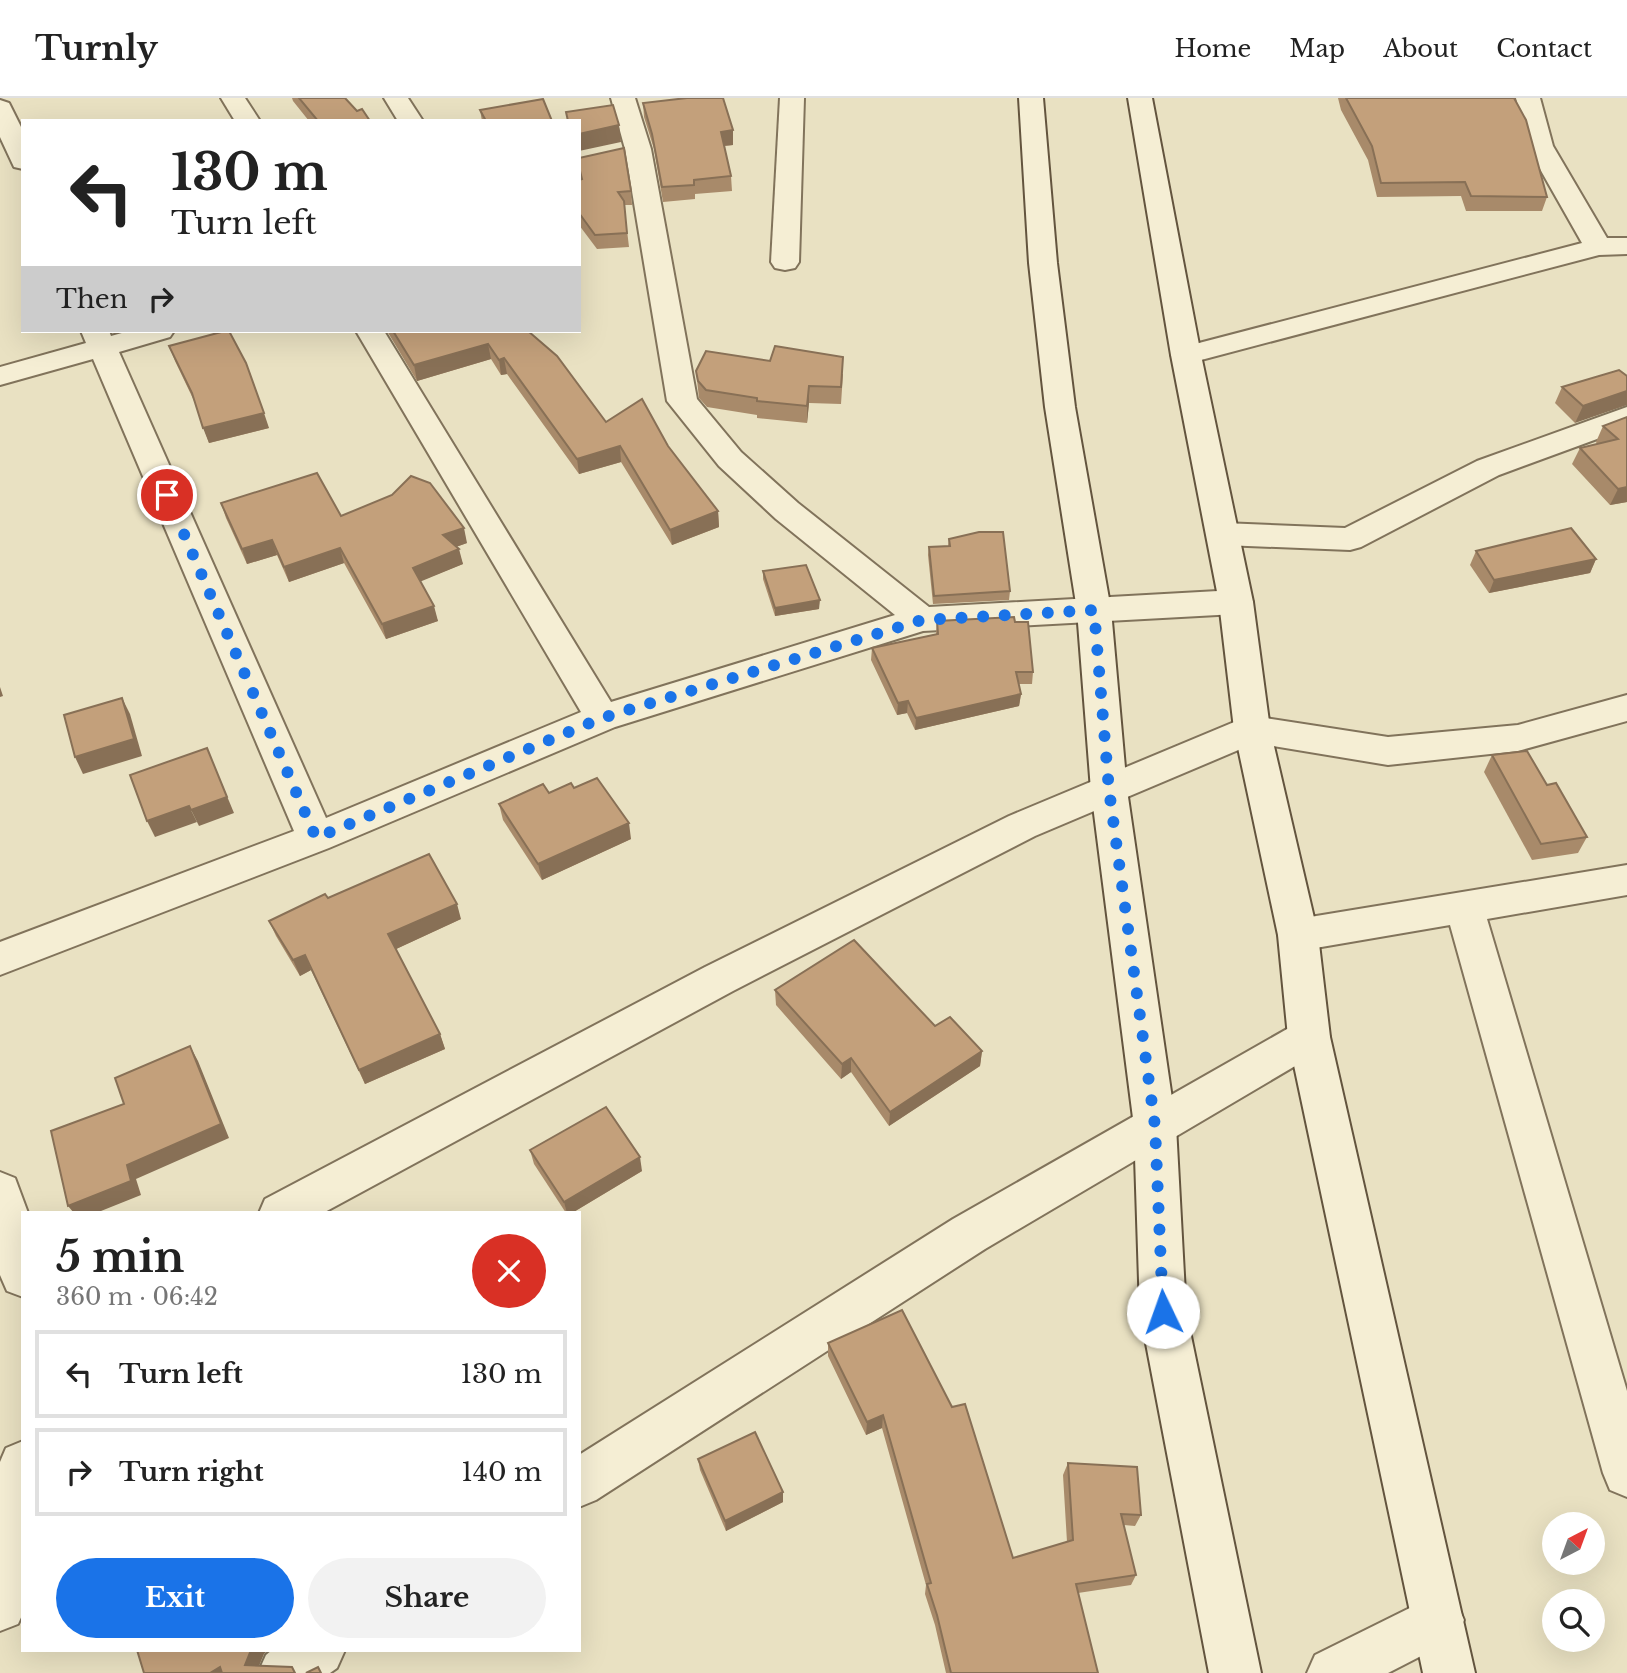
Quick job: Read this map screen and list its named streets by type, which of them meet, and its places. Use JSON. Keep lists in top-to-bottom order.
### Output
{
  "north": "top right",
  "page": {
    "header": "Turnly",
    "nav": [
      "Home",
      "Map",
      "About",
      "Contact"
    ],
    "turn": ["130 m", "Turn left"],
    "then": "Then",
    "heading": ["5 min", "360 m · 06:42"],
    "list": [
      {
        "name": "Turn left",
        "value": "130 m"
      },
      {
        "name": "Turn right",
        "value": "140 m"
      }
    ],
    "buttons": ["Exit", "Share"]
  }
}
